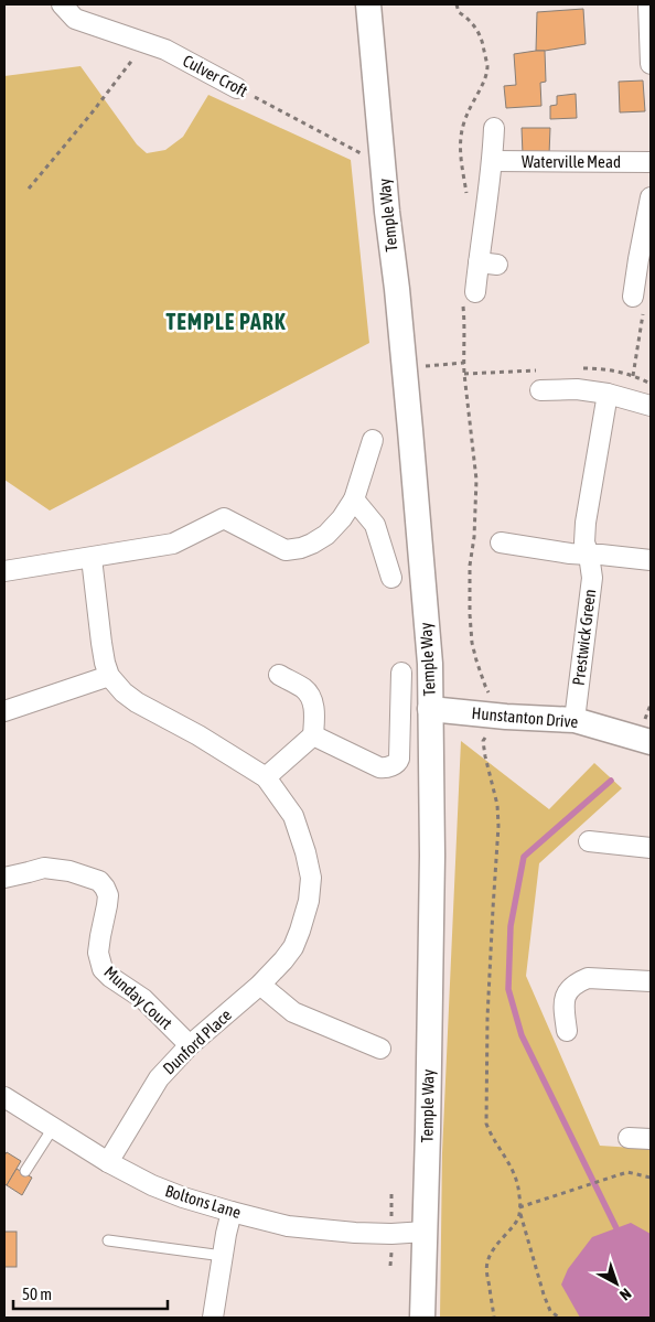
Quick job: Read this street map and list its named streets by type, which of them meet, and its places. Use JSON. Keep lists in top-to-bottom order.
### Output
{
  "streets": {
    "street": [
      "Culver Croft",
      "Waterville Mead",
      "Temple Way",
      "Prestwick Green",
      "Hunstanton Drive",
      "Munday Court",
      "Dunford Place",
      "Boltons Lane"
    ]
  },
  "crossings": [
    ["Temple Way", "Hunstanton Drive"],
    ["Temple Way", "Boltons Lane"],
    ["Prestwick Green", "Hunstanton Drive"],
    ["Munday Court", "Dunford Place"],
    ["Dunford Place", "Boltons Lane"]
  ],
  "districts": ["TEMPLE PARK"],
  "scale_bar": "50 m",
  "north": "bottom right"
}
